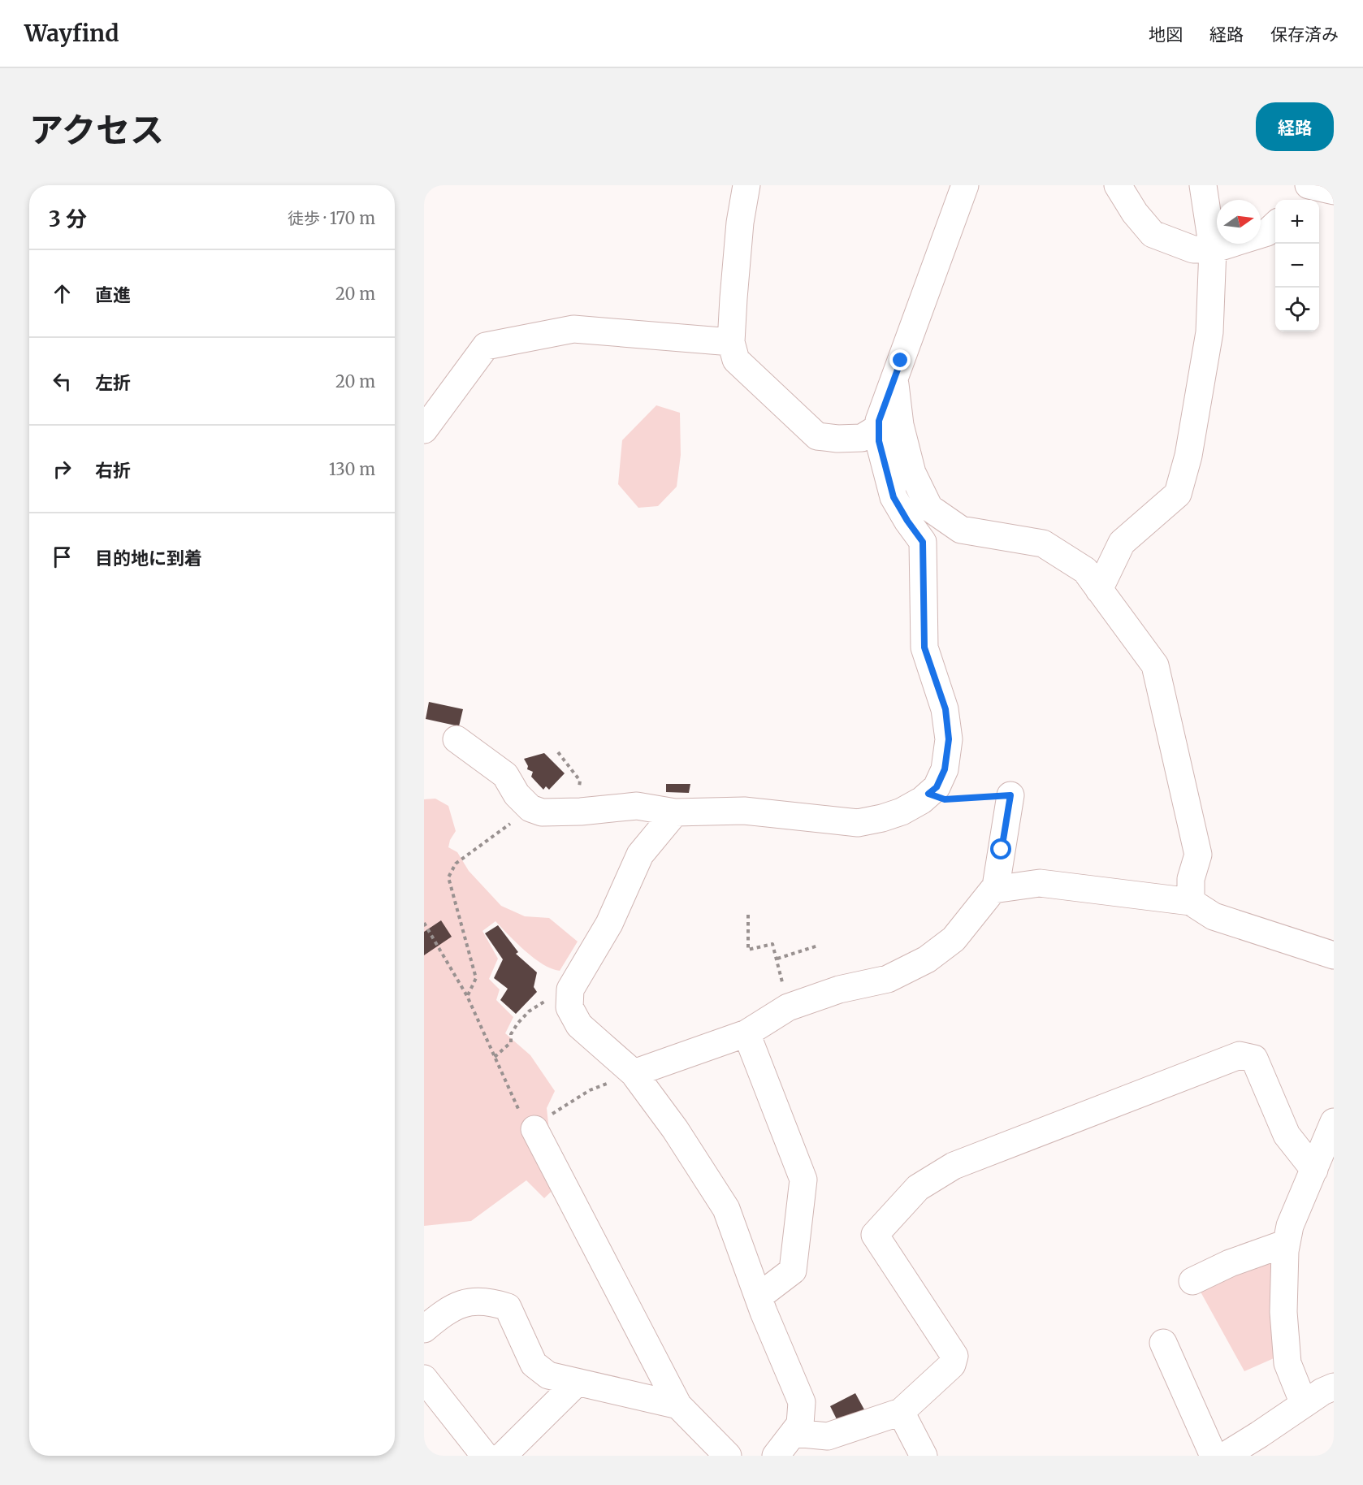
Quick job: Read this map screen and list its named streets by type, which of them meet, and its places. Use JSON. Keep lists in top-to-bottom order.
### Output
{
  "north": "right",
  "page": {
    "header": "Wayfind",
    "nav": ["地図", "経路", "保存済み"],
    "title": "アクセス",
    "buttons": "経路",
    "heading": ["3 分", "徒歩 · 170 m"],
    "map_buttons": ["+", "−"],
    "list": [
      ["直進", "20 m"],
      ["左折", "20 m"],
      ["右折", "130 m"],
      "目的地に到着"
    ]
  }
}
